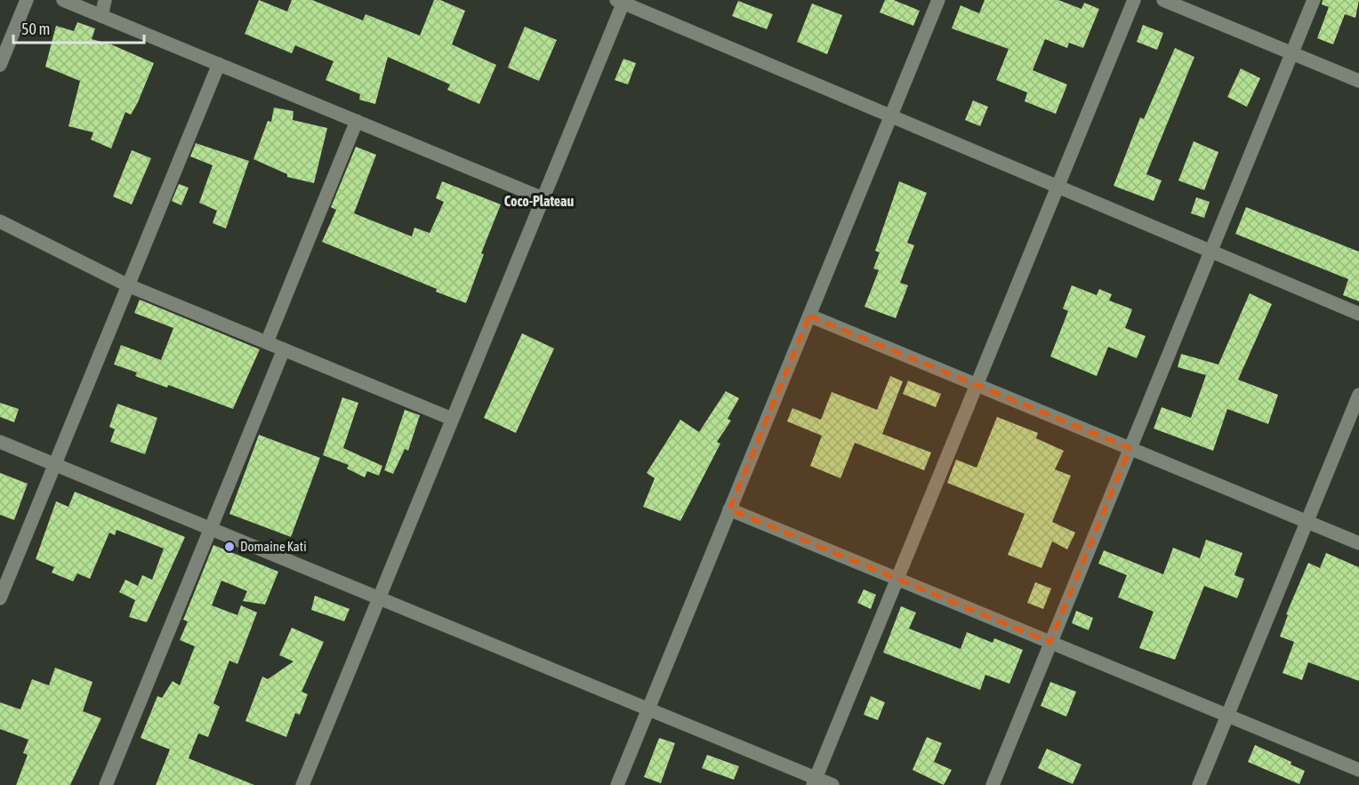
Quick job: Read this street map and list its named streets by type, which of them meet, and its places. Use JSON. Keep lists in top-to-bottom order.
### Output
{
  "districts": ["Coco-Plateau"],
  "places": ["Domaine Kati"],
  "scale_bar": "50 m"
}
